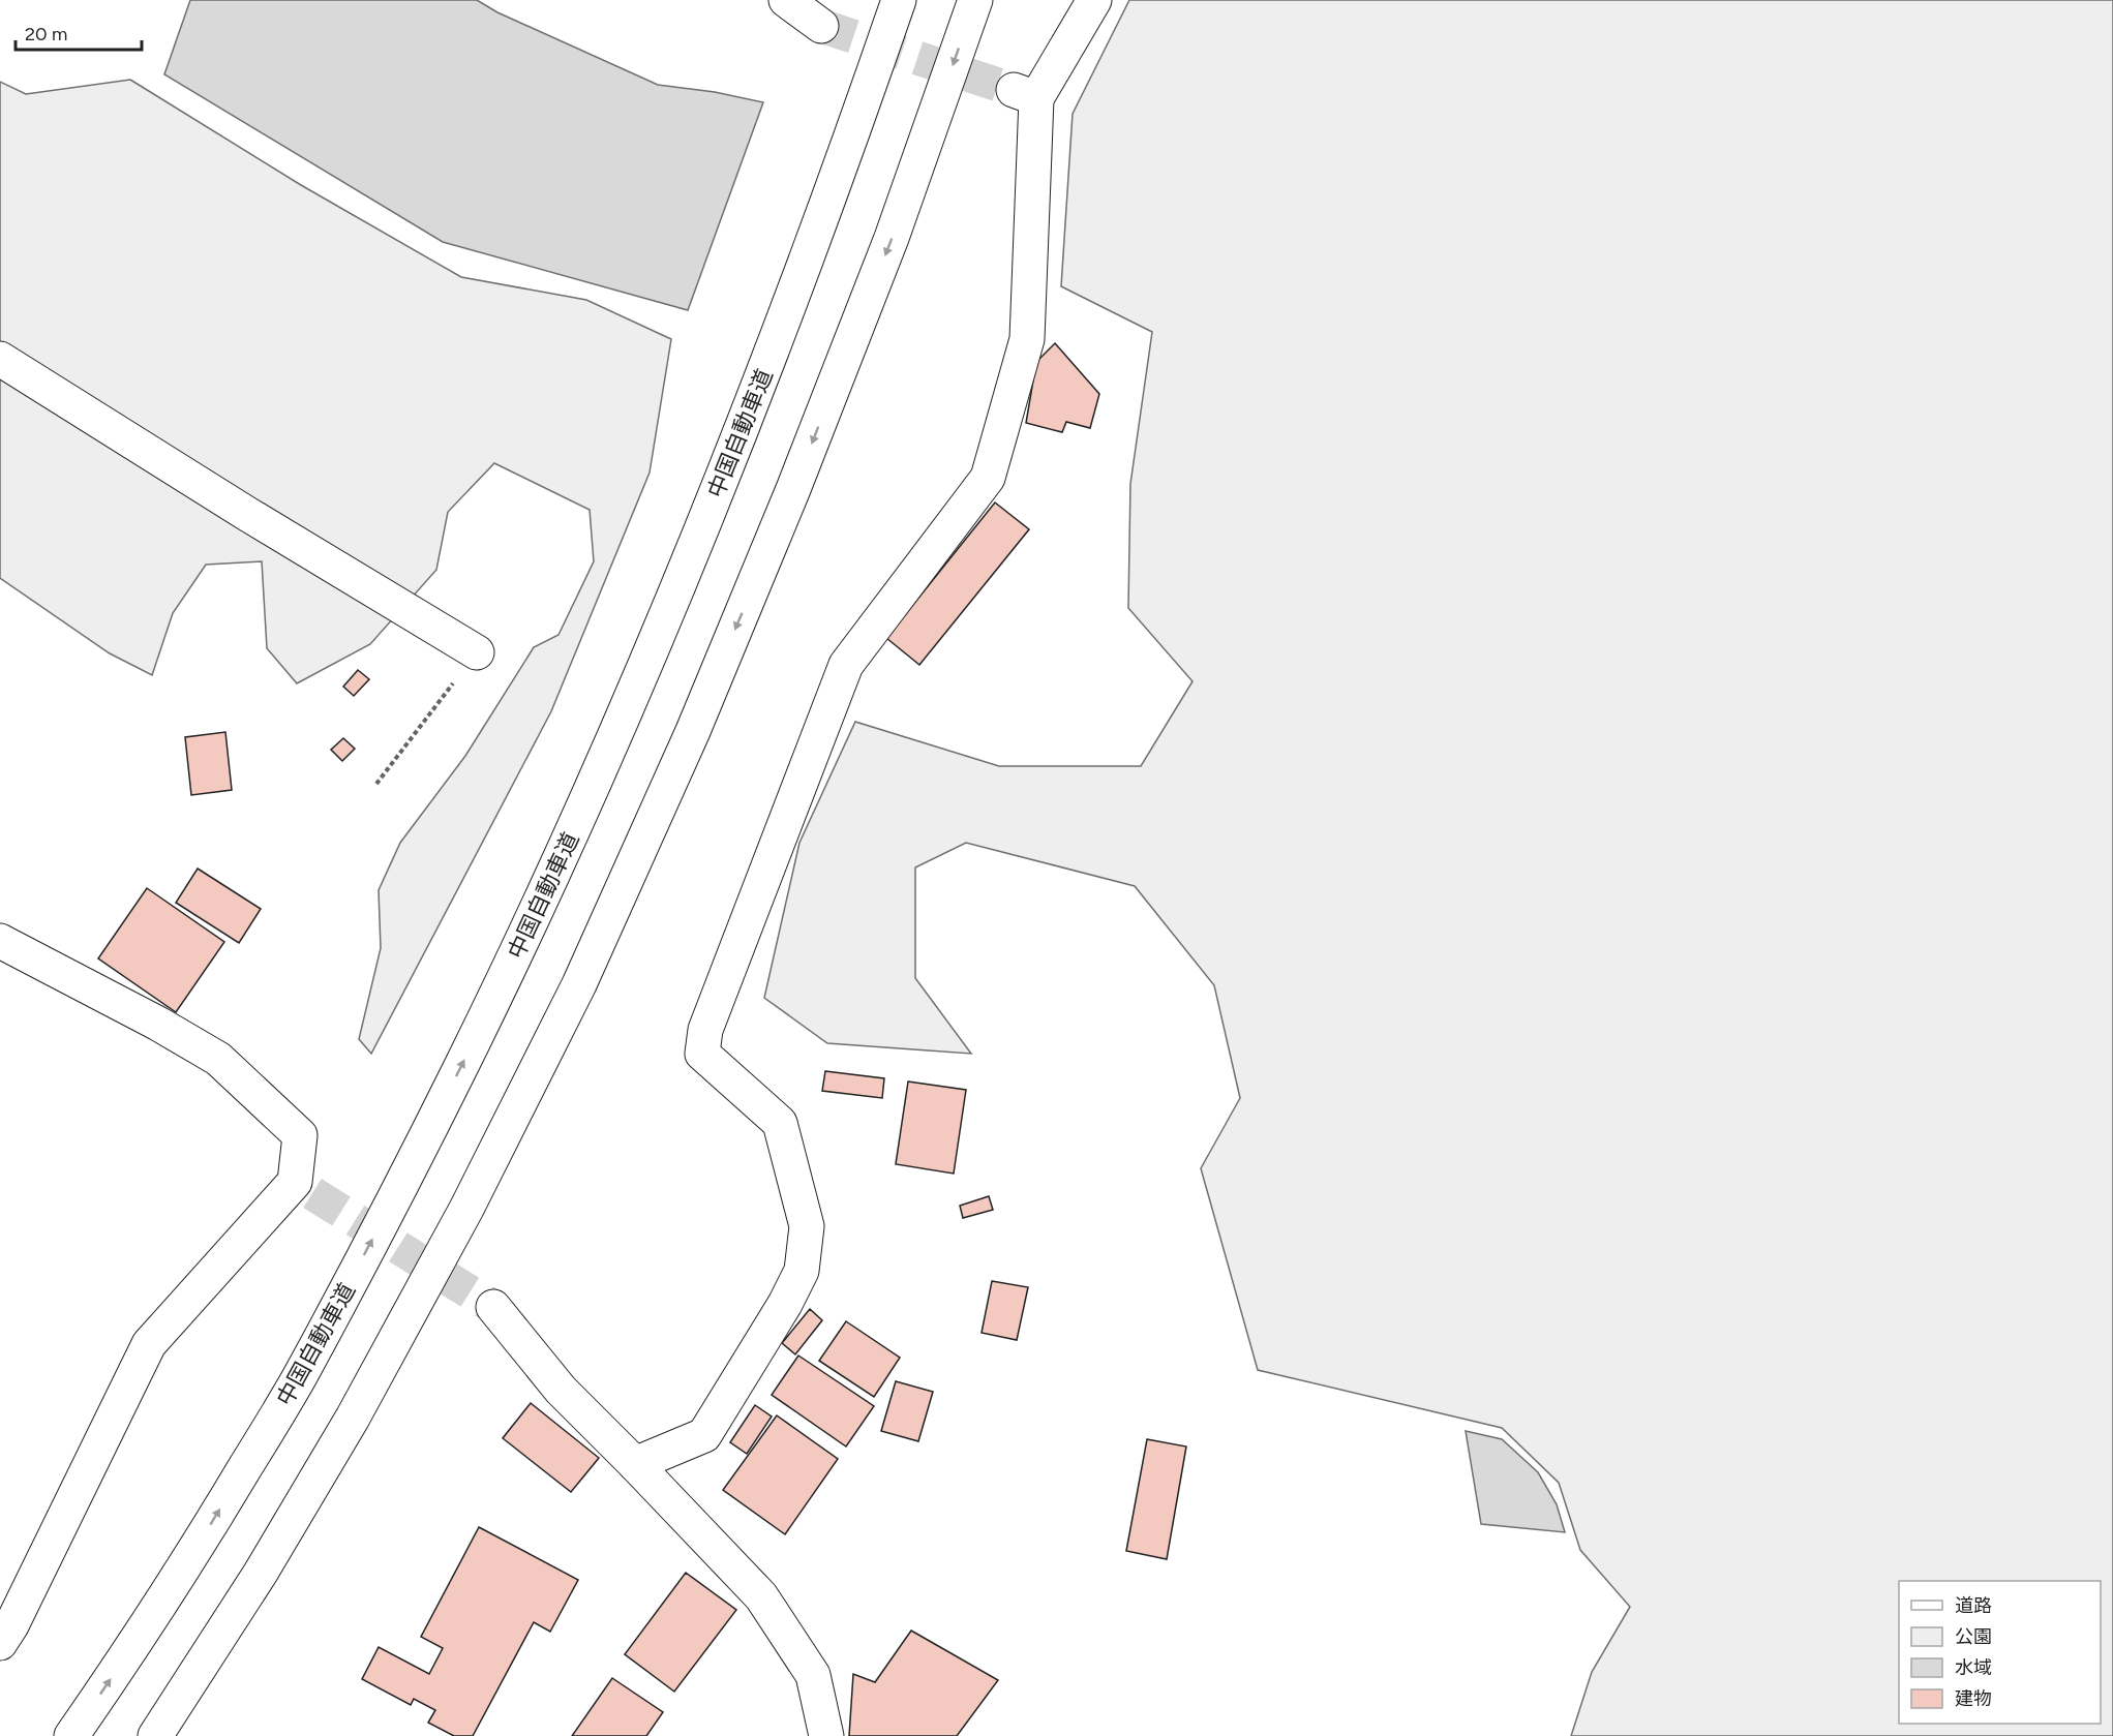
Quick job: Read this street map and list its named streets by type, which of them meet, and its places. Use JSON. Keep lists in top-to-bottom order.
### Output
{
  "streets": {
    "main road": ["中国自動車道"]
  },
  "legend": [
    "道路",
    "公園",
    "水域",
    "建物"
  ],
  "scale_bar": "20 m"
}
